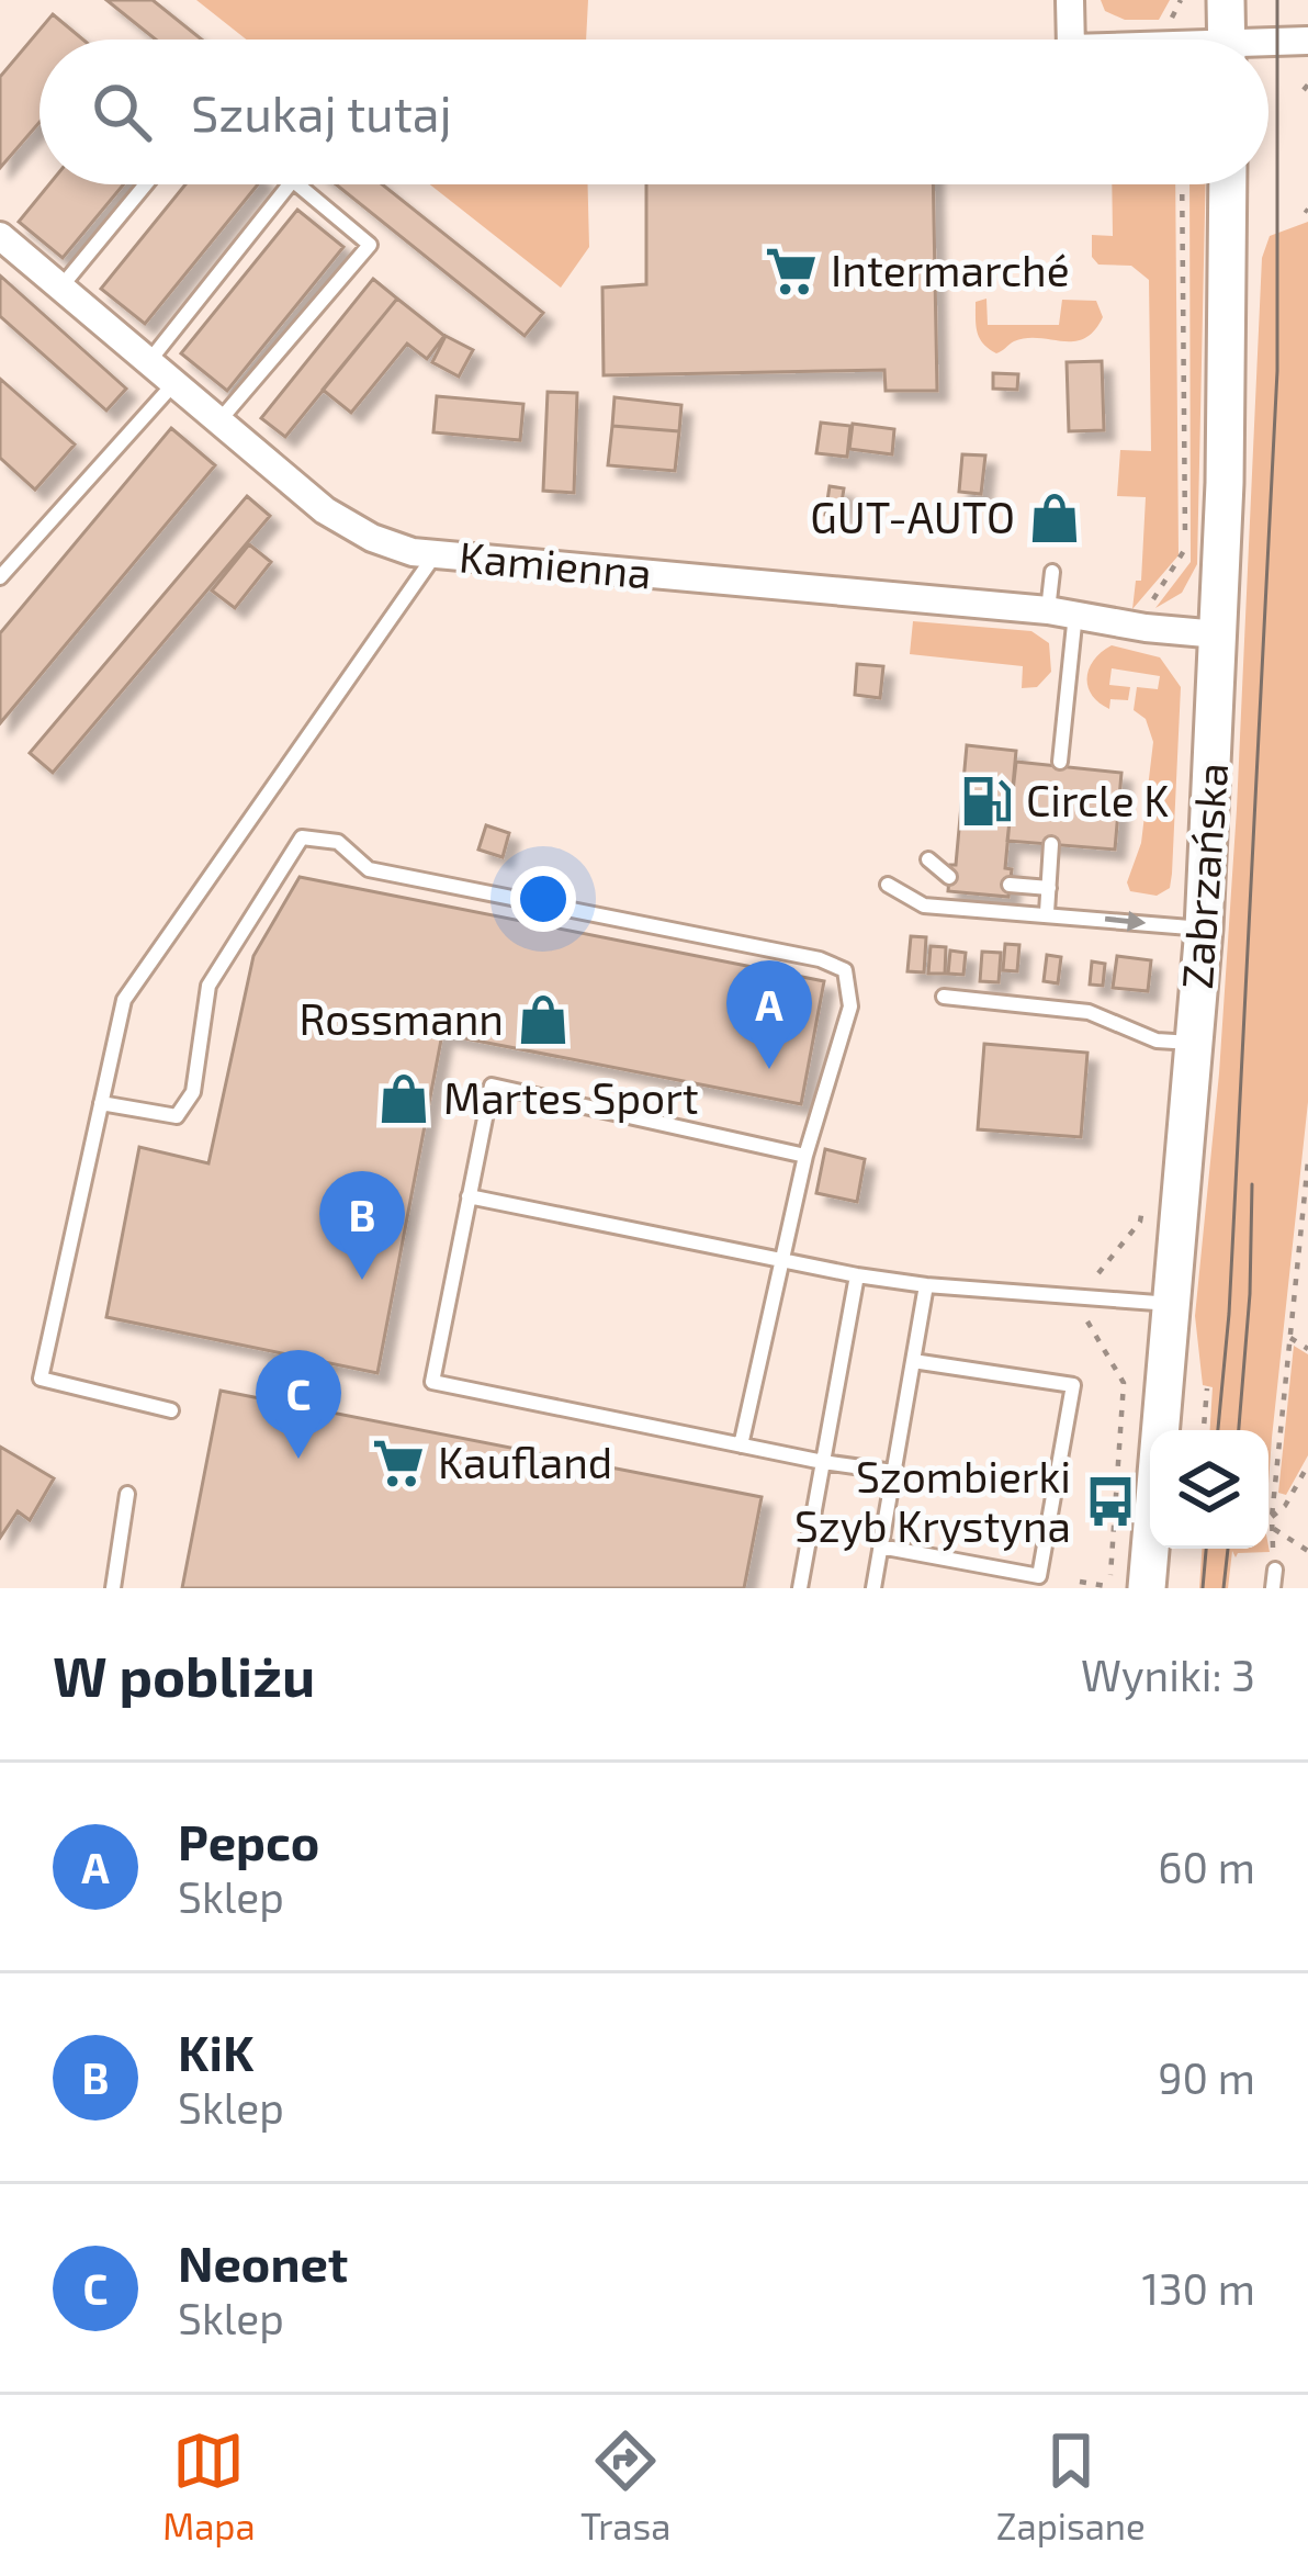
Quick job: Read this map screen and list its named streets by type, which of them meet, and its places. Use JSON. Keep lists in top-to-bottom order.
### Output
{
  "streets": {
    "main road": ["Zabrzańska"],
    "street": ["Kamienna"]
  },
  "crossings": [
    ["Kamienna", "Zabrzańska"]
  ],
  "places": {
    "supermarket": ["Intermarché", "Kaufland"],
    "shop": ["GUT-AUTO", "Rossmann", "Martes Sport"],
    "fuel station": ["Circle K"],
    "bus stop": ["Szombierki Szyb Krystyna"]
  },
  "page": {
    "search": "Szukaj tutaj",
    "pins": ["A", "B", "C"],
    "heading": ["W pobliżu", "Wyniki: 3"],
    "list": [
      {
        "mark": "A",
        "name": "Pepco",
        "note": "Sklep",
        "value": "60 m"
      },
      {
        "mark": "B",
        "name": "KiK",
        "note": "Sklep",
        "value": "90 m"
      },
      {
        "mark": "C",
        "name": "Neonet",
        "note": "Sklep",
        "value": "130 m"
      }
    ],
    "nav": ["Mapa", "Trasa", "Zapisane"]
  }
}
